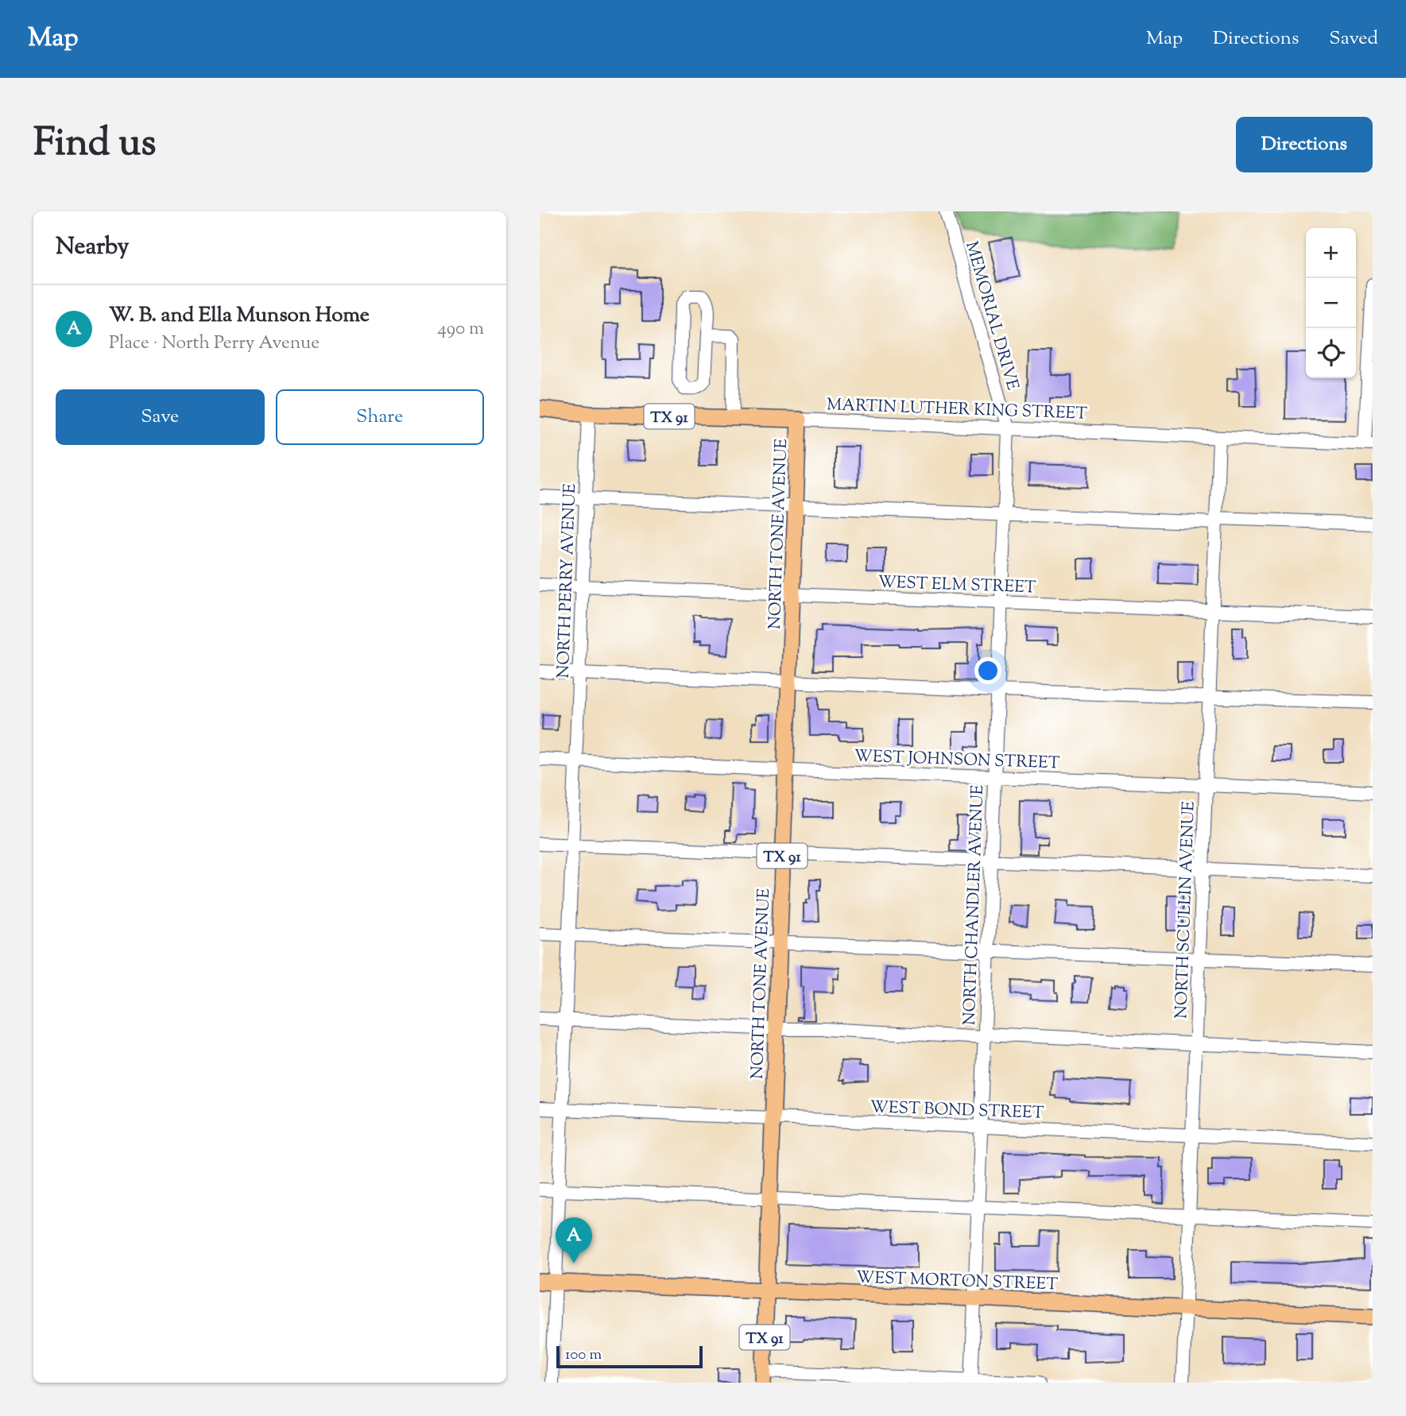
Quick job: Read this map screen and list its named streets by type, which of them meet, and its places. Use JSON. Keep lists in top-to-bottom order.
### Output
{
  "streets": {
    "main road": [
      "MARTIN LUTHER KING STREET",
      "TX 91",
      "NORTH TONE AVENUE",
      "WEST MORTON STREET"
    ],
    "street": [
      "MEMORIAL DRIVE",
      "NORTH PERRY AVENUE",
      "WEST ELM STREET",
      "WEST JOHNSON STREET",
      "NORTH CHANDLER AVENUE",
      "NORTH SCULLIN AVENUE",
      "WEST BOND STREET"
    ]
  },
  "crossings": [
    ["MEMORIAL DRIVE", "MARTIN LUTHER KING STREET"],
    ["MEMORIAL DRIVE", "NORTH CHANDLER AVENUE"],
    ["MARTIN LUTHER KING STREET", "NORTH TONE AVENUE"],
    ["MARTIN LUTHER KING STREET", "NORTH PERRY AVENUE"],
    ["MARTIN LUTHER KING STREET", "NORTH CHANDLER AVENUE"],
    ["MARTIN LUTHER KING STREET", "NORTH SCULLIN AVENUE"],
    ["NORTH TONE AVENUE", "WEST ELM STREET"],
    ["NORTH TONE AVENUE", "WEST JOHNSON STREET"],
    ["NORTH TONE AVENUE", "WEST BOND STREET"],
    ["NORTH TONE AVENUE", "WEST MORTON STREET"],
    ["NORTH PERRY AVENUE", "WEST ELM STREET"],
    ["NORTH PERRY AVENUE", "WEST JOHNSON STREET"],
    ["NORTH PERRY AVENUE", "WEST BOND STREET"],
    ["NORTH PERRY AVENUE", "WEST MORTON STREET"],
    ["WEST ELM STREET", "NORTH CHANDLER AVENUE"],
    ["WEST ELM STREET", "NORTH SCULLIN AVENUE"],
    ["WEST JOHNSON STREET", "NORTH CHANDLER AVENUE"],
    ["WEST JOHNSON STREET", "NORTH SCULLIN AVENUE"],
    ["NORTH CHANDLER AVENUE", "WEST BOND STREET"],
    ["NORTH CHANDLER AVENUE", "WEST MORTON STREET"],
    ["NORTH SCULLIN AVENUE", "WEST BOND STREET"],
    ["NORTH SCULLIN AVENUE", "WEST MORTON STREET"]
  ],
  "scale_bar": "100 m",
  "page": {
    "header": "Map",
    "nav": ["Map", "Directions", "Saved"],
    "title": "Find us",
    "buttons": [
      "Directions",
      ["Save", "Share"]
    ],
    "heading": "Nearby",
    "map_buttons": ["+", "−"],
    "list": [
      {
        "mark": "A",
        "name": "W. B. and Ella Munson Home",
        "note": "Place · North Perry Avenue",
        "value": "490 m"
      }
    ],
    "pins": "A",
    "scale": "100 m"
  }
}
